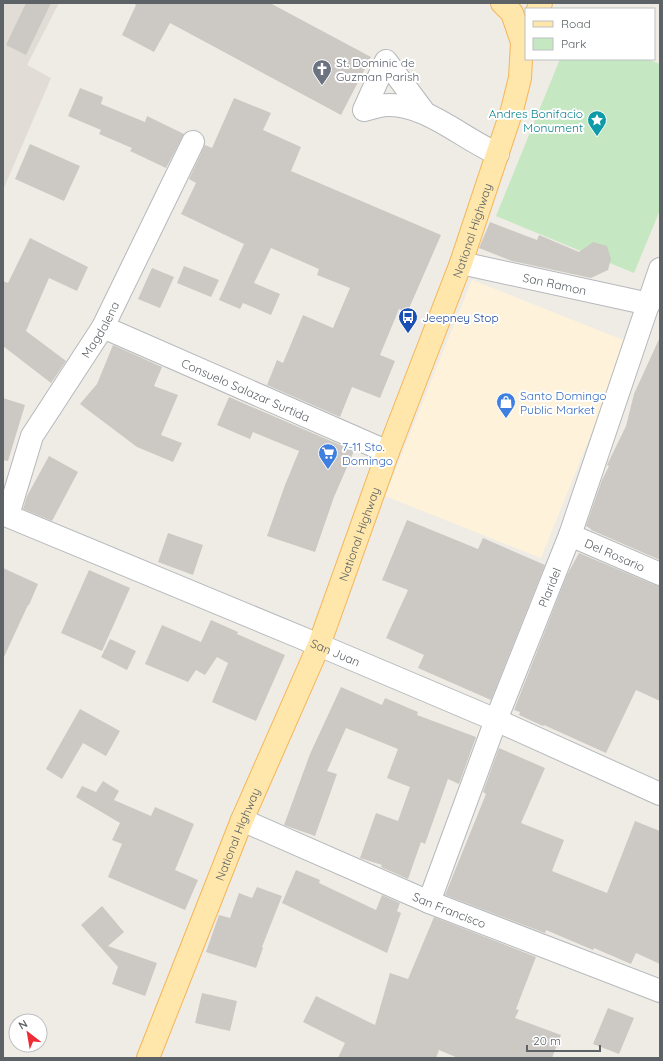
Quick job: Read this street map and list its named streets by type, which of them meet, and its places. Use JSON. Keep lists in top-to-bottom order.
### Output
{
  "streets": {
    "main road": ["National Highway"],
    "street": [
      "San Ramon",
      "Magdalena",
      "Consuelo Salazar Surtida",
      "Del Rosario",
      "Plaridel",
      "San Juan",
      "San Francisco"
    ]
  },
  "crossings": [
    ["National Highway", "San Ramon"],
    ["National Highway", "Consuelo Salazar Surtida"],
    ["National Highway", "San Juan"],
    ["National Highway", "San Francisco"],
    ["San Ramon", "Plaridel"],
    ["Magdalena", "Consuelo Salazar Surtida"],
    ["Magdalena", "San Juan"],
    ["Del Rosario", "Plaridel"],
    ["Plaridel", "San Juan"],
    ["Plaridel", "San Francisco"]
  ],
  "places": {
    "church": ["St. Dominic de Guzman Parish"],
    "place": ["Andres Bonifacio Monument"],
    "bus stop": ["Jeepney Stop"],
    "shop": ["Santo Domingo Public Market"],
    "supermarket": ["7-11 Sto. Domingo"]
  },
  "legend": ["Road", "Park"],
  "scale_bar": "20 m",
  "north": "top left"
}
